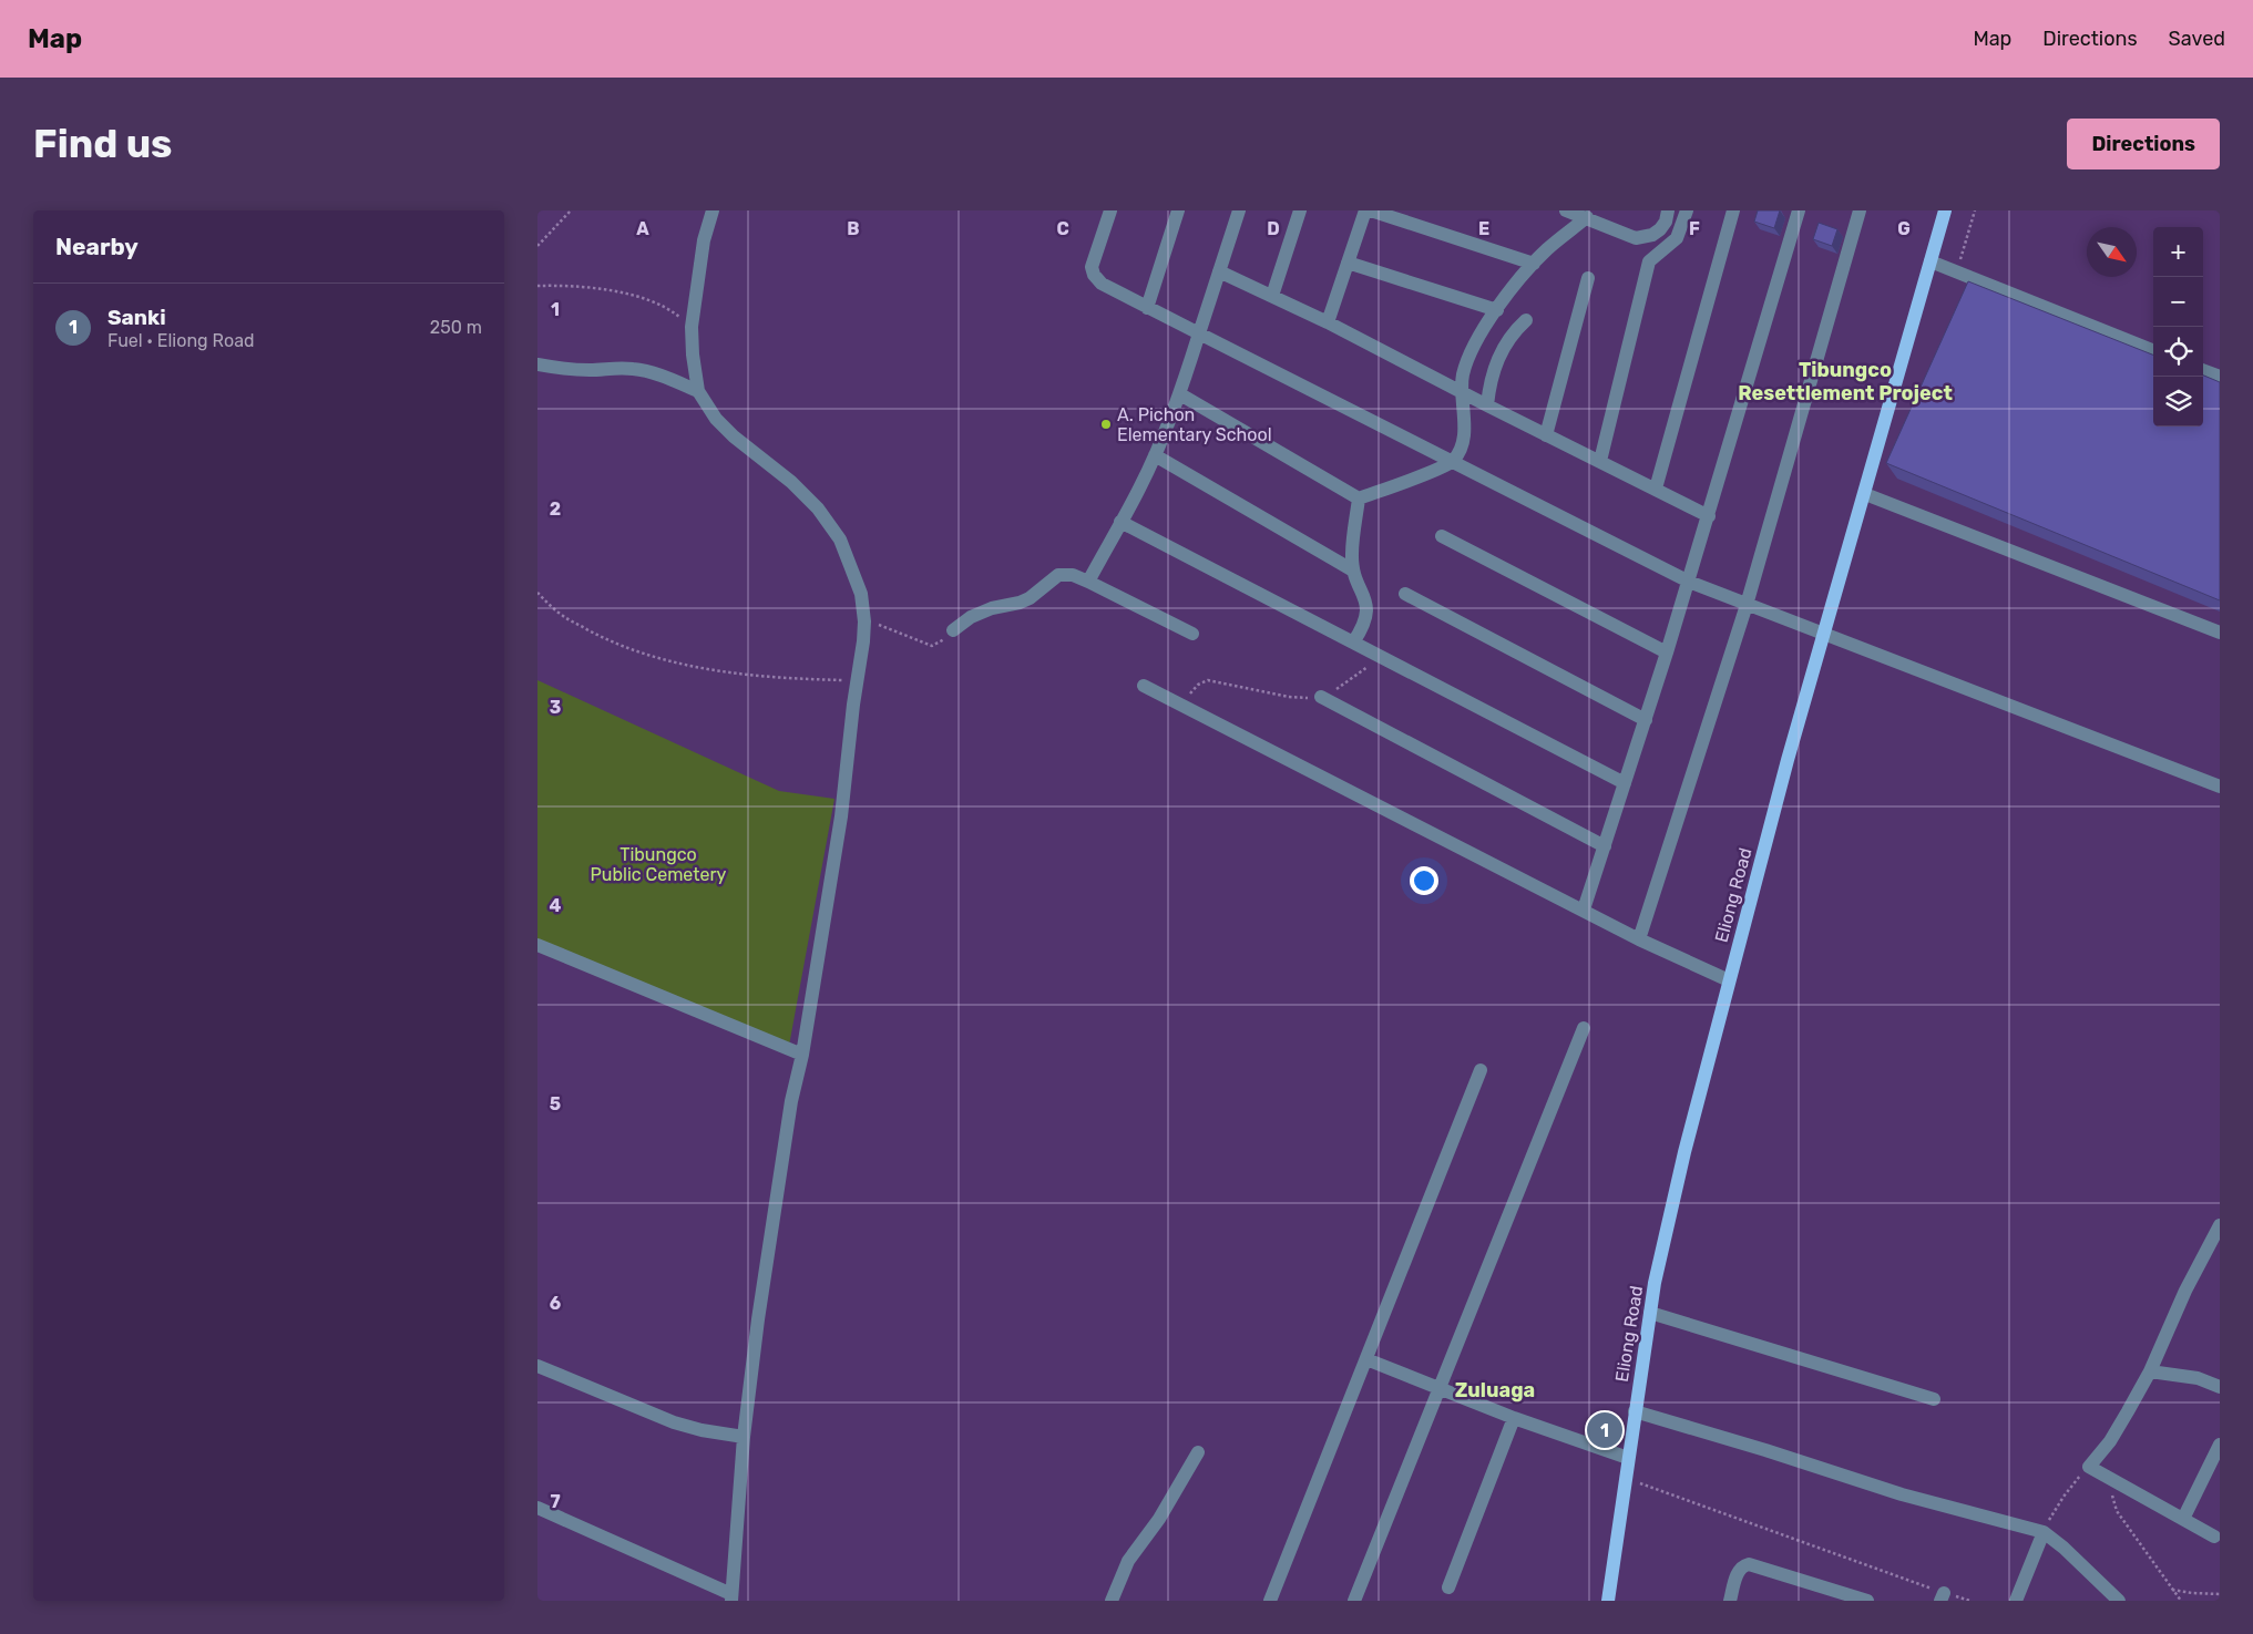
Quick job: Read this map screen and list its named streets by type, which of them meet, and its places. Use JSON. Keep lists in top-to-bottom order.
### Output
{
  "streets": {
    "main road": ["Eliong Road"]
  },
  "districts": ["Tibungco Resettlement Project", "Zuluaga"],
  "parks": ["Tibungco Public Cemetery"],
  "places": ["A. Pichon Elementary School"],
  "north": "bottom right",
  "page": {
    "header": "Map",
    "nav": ["Map", "Directions", "Saved"],
    "buttons": "Directions",
    "title": "Find us",
    "heading": "Nearby",
    "map_buttons": ["+", "−"],
    "list": [
      {
        "mark": "1",
        "name": "Sanki",
        "note": "Fuel · Eliong Road",
        "value": "250 m"
      }
    ],
    "pins": "1"
  },
  "grid": {
    "columns": [
      "A",
      "B",
      "C",
      "D",
      "E",
      "F",
      "G"
    ],
    "rows": [
      "1",
      "2",
      "3",
      "4",
      "5",
      "6",
      "7"
    ]
  }
}
